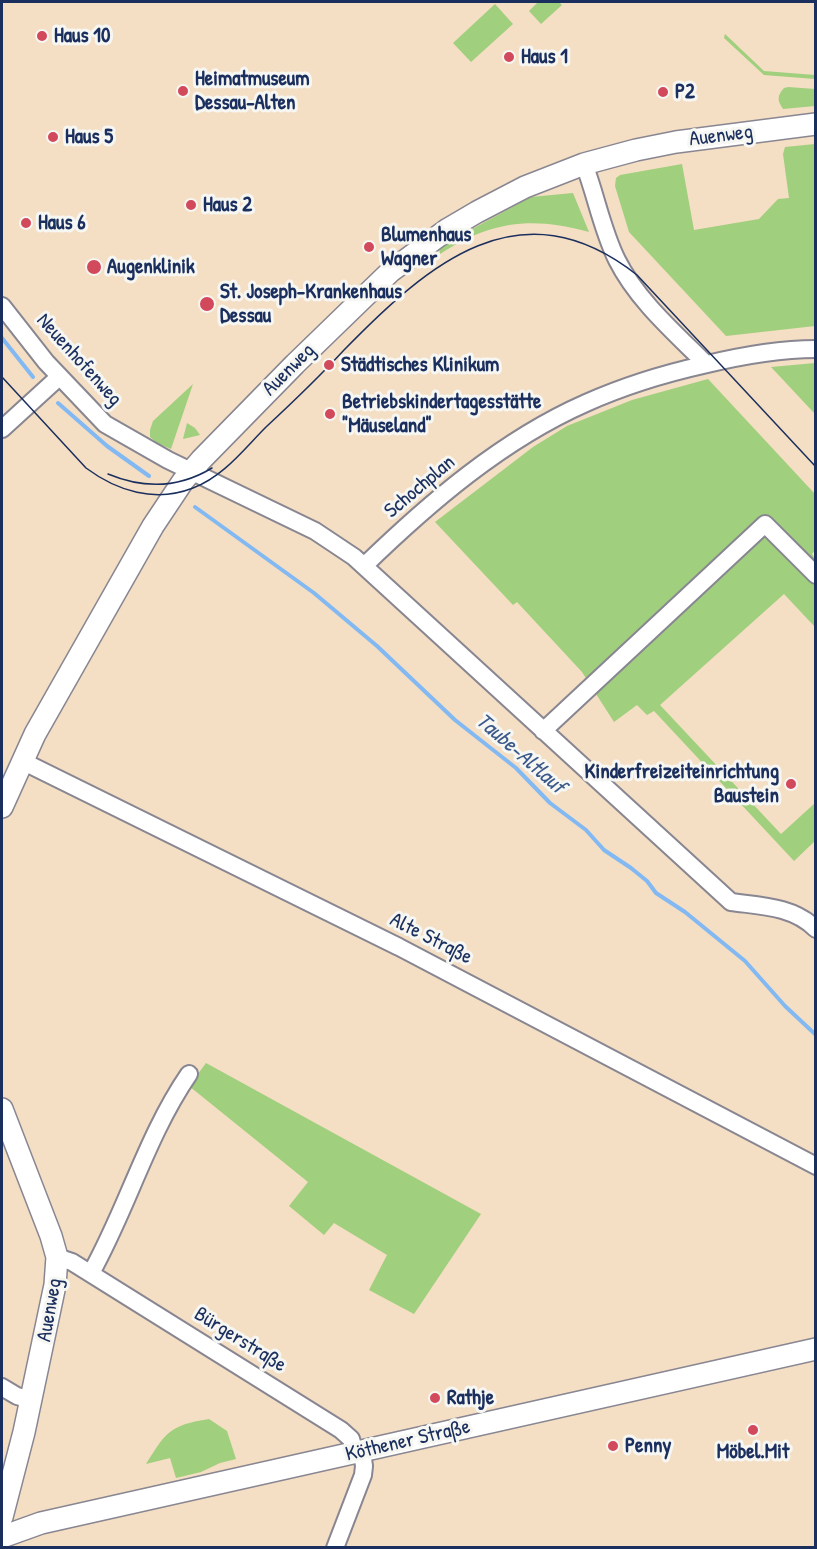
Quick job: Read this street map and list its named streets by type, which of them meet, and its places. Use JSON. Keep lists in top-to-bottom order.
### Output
{
  "streets": {
    "main road": ["Auenweg", "Köthener Straße"],
    "street": [
      "Neuenhofenweg",
      "Schochplan",
      "Alte Straße",
      "Bürgerstraße"
    ]
  },
  "crossings": [
    ["Auenweg", "Neuenhofenweg"],
    ["Auenweg", "Alte Straße"],
    ["Auenweg", "Bürgerstraße"],
    ["Bürgerstraße", "Köthener Straße"]
  ],
  "water": ["Taube-Altlauf"],
  "places": [
    "Haus 10",
    "Haus 1",
    "Heimatmuseum Dessau-Alten",
    "P2",
    "Haus 5",
    "Haus 2",
    "Haus 6",
    "Blumenhaus Wagner",
    "Augenklinik",
    "St. Joseph-Krankenhaus Dessau",
    "Städtisches Klinikum",
    "Betriebskindertagesstätte \"Mäuseland\"",
    "Kinderfreizeiteinrichtung Baustein",
    "Rathje",
    "Möbel.Mit",
    "Penny"
  ]
}
